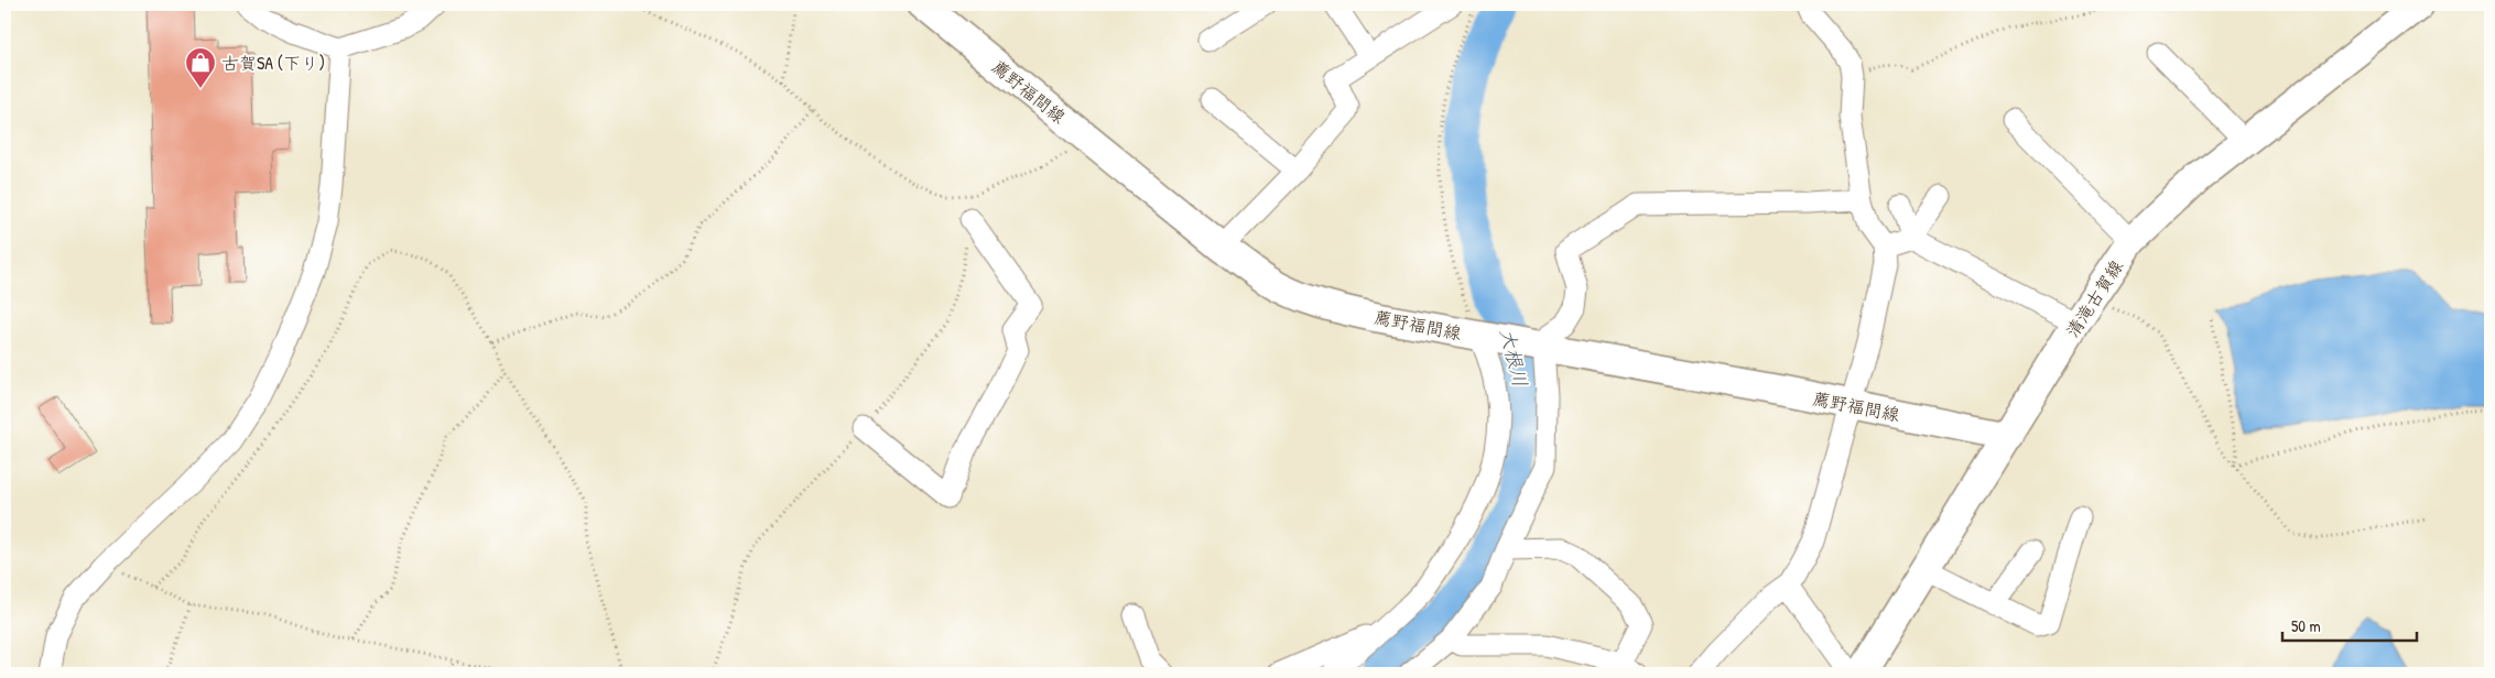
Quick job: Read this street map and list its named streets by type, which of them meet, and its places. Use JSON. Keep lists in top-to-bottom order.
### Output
{
  "streets": {
    "main road": ["薦野福間線", "清滝古賀線"]
  },
  "crossings": [
    ["薦野福間線", "清滝古賀線"]
  ],
  "water": ["大根川"],
  "places": {
    "shop": ["古賀SA (下り)"]
  },
  "scale_bar": "50 m"
}
